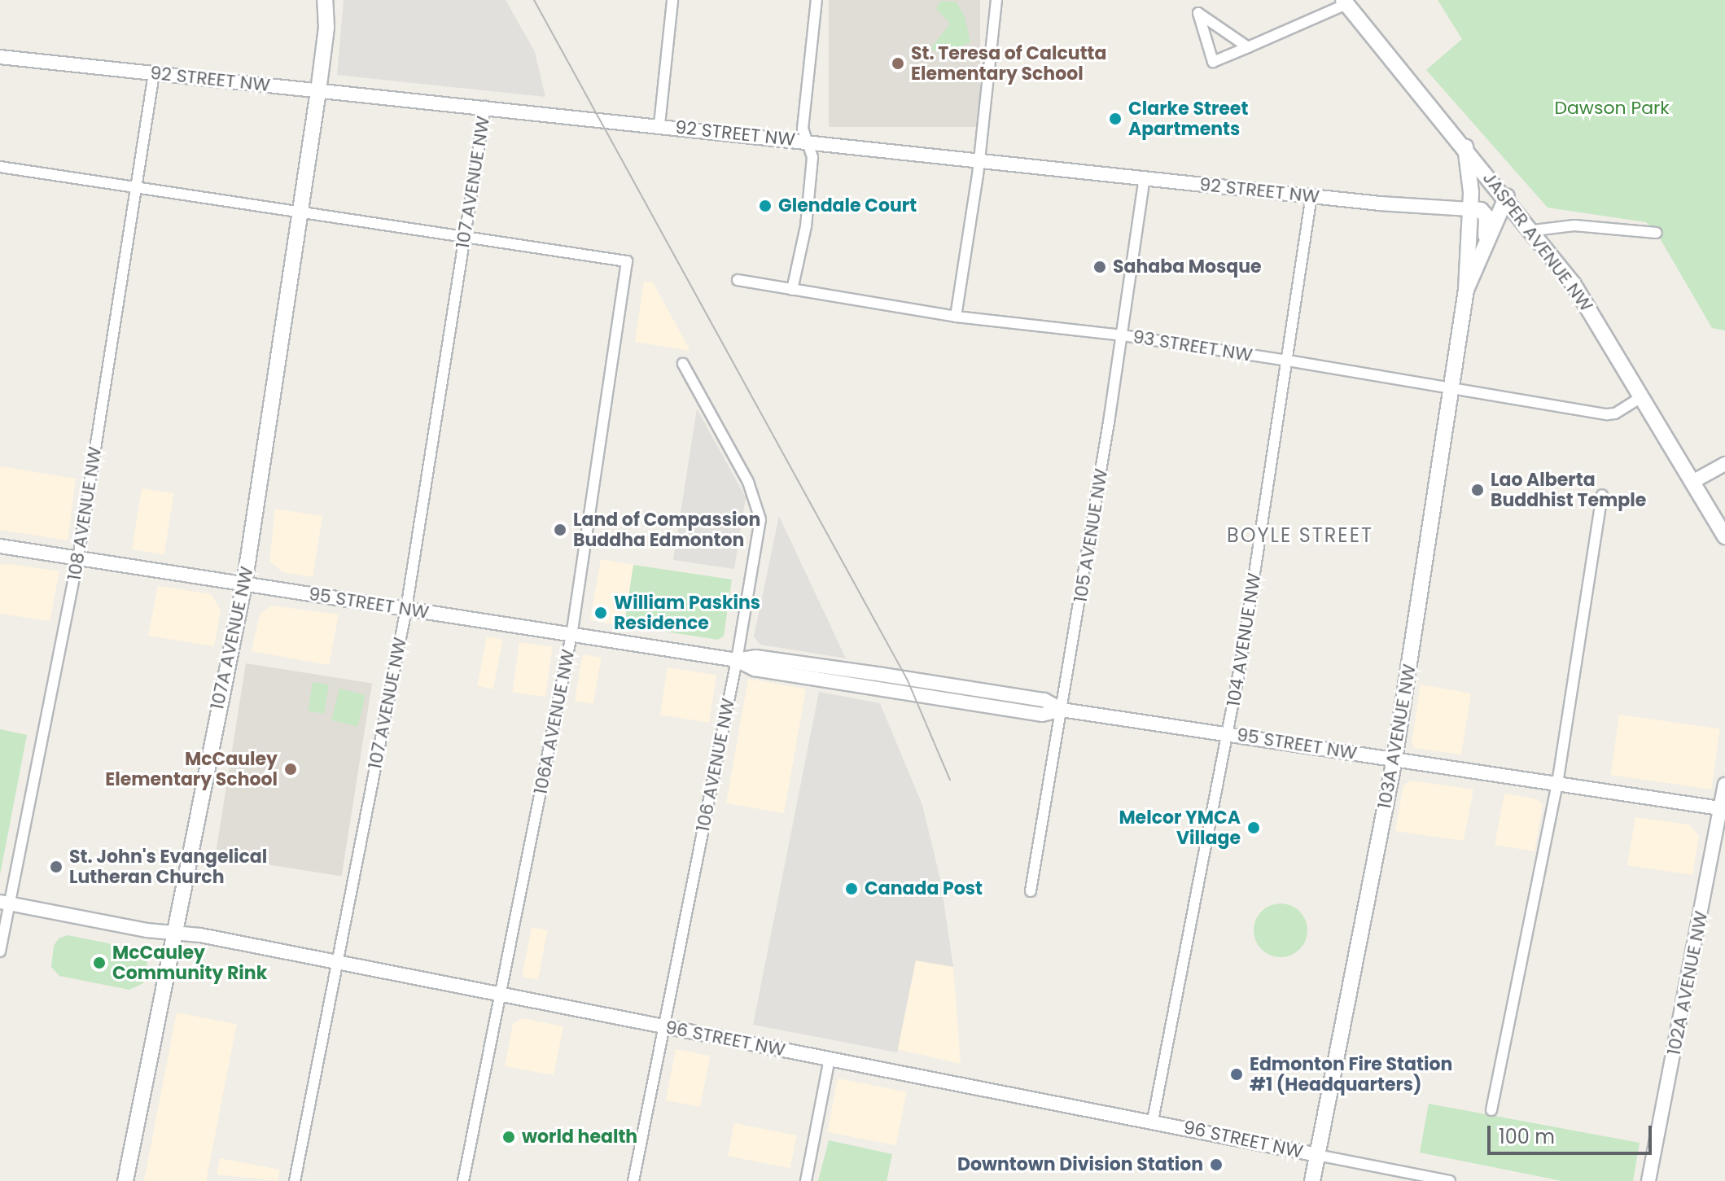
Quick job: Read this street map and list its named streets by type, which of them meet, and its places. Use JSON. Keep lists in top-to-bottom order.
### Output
{
  "streets": {
    "main road": ["JASPER AVENUE NW", "107A AVENUE NW", "103A AVENUE NW"],
    "street": [
      "92 STREET NW",
      "107 AVENUE NW",
      "93 STREET NW",
      "108 AVENUE NW",
      "105 AVENUE NW",
      "95 STREET NW",
      "104 AVENUE NW",
      "106A AVENUE NW",
      "106 AVENUE NW",
      "102A AVENUE NW",
      "96 STREET NW"
    ]
  },
  "crossings": [
    ["92 STREET NW", "107 AVENUE NW"],
    ["92 STREET NW", "108 AVENUE NW"],
    ["92 STREET NW", "105 AVENUE NW"],
    ["92 STREET NW", "107A AVENUE NW"],
    ["92 STREET NW", "104 AVENUE NW"],
    ["92 STREET NW", "103A AVENUE NW"],
    ["107 AVENUE NW", "95 STREET NW"],
    ["107 AVENUE NW", "106A AVENUE NW"],
    ["107 AVENUE NW", "96 STREET NW"],
    ["JASPER AVENUE NW", "93 STREET NW"],
    ["JASPER AVENUE NW", "103A AVENUE NW"],
    ["93 STREET NW", "105 AVENUE NW"],
    ["93 STREET NW", "104 AVENUE NW"],
    ["93 STREET NW", "103A AVENUE NW"],
    ["108 AVENUE NW", "95 STREET NW"],
    ["108 AVENUE NW", "96 STREET NW"],
    ["105 AVENUE NW", "95 STREET NW"],
    ["95 STREET NW", "107A AVENUE NW"],
    ["95 STREET NW", "104 AVENUE NW"],
    ["95 STREET NW", "106A AVENUE NW"],
    ["95 STREET NW", "103A AVENUE NW"],
    ["95 STREET NW", "106 AVENUE NW"],
    ["95 STREET NW", "102A AVENUE NW"],
    ["107A AVENUE NW", "96 STREET NW"],
    ["104 AVENUE NW", "96 STREET NW"],
    ["106A AVENUE NW", "96 STREET NW"],
    ["103A AVENUE NW", "96 STREET NW"],
    ["106 AVENUE NW", "96 STREET NW"]
  ],
  "districts": ["BOYLE STREET"],
  "parks": ["Dawson Park"],
  "places": [
    "St. Teresa of Calcutta Elementary School",
    "Clarke Street Apartments",
    "Glendale Court",
    "Sahaba Mosque",
    "Lao Alberta Buddhist Temple",
    "Land of Compassion Buddha Edmonton",
    "William Paskins Residence",
    "McCauley Elementary School",
    "Melcor YMCA Village",
    "St. John's Evangelical Lutheran Church",
    "Canada Post",
    "McCauley Community Rink",
    "Edmonton Fire Station #1 (Headquarters)",
    "world health",
    "Downtown Division Station"
  ],
  "scale_bar": "100 m"
}
